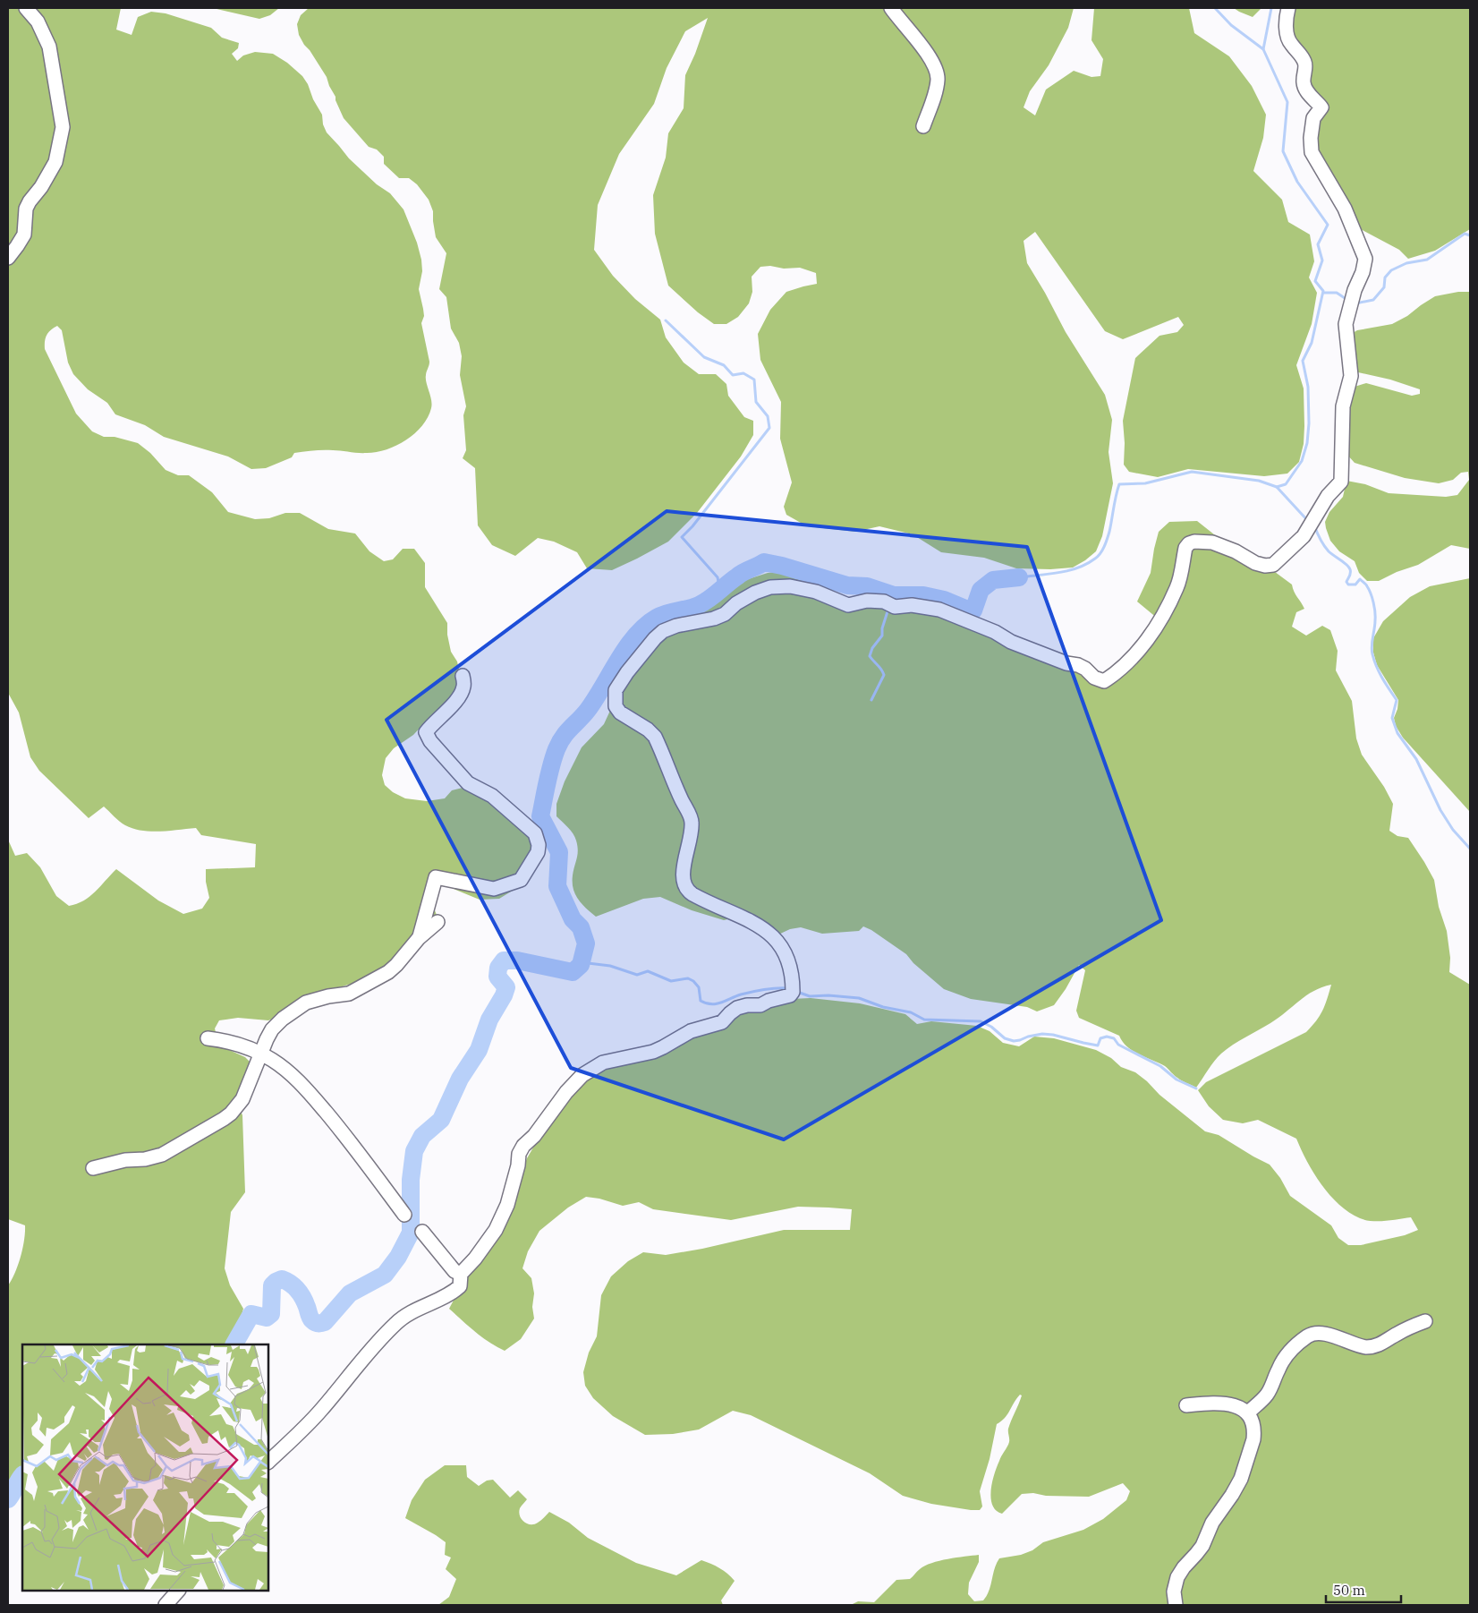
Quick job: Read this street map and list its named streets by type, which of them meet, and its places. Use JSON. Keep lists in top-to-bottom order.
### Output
{
  "scale_bar": "50 m"
}
